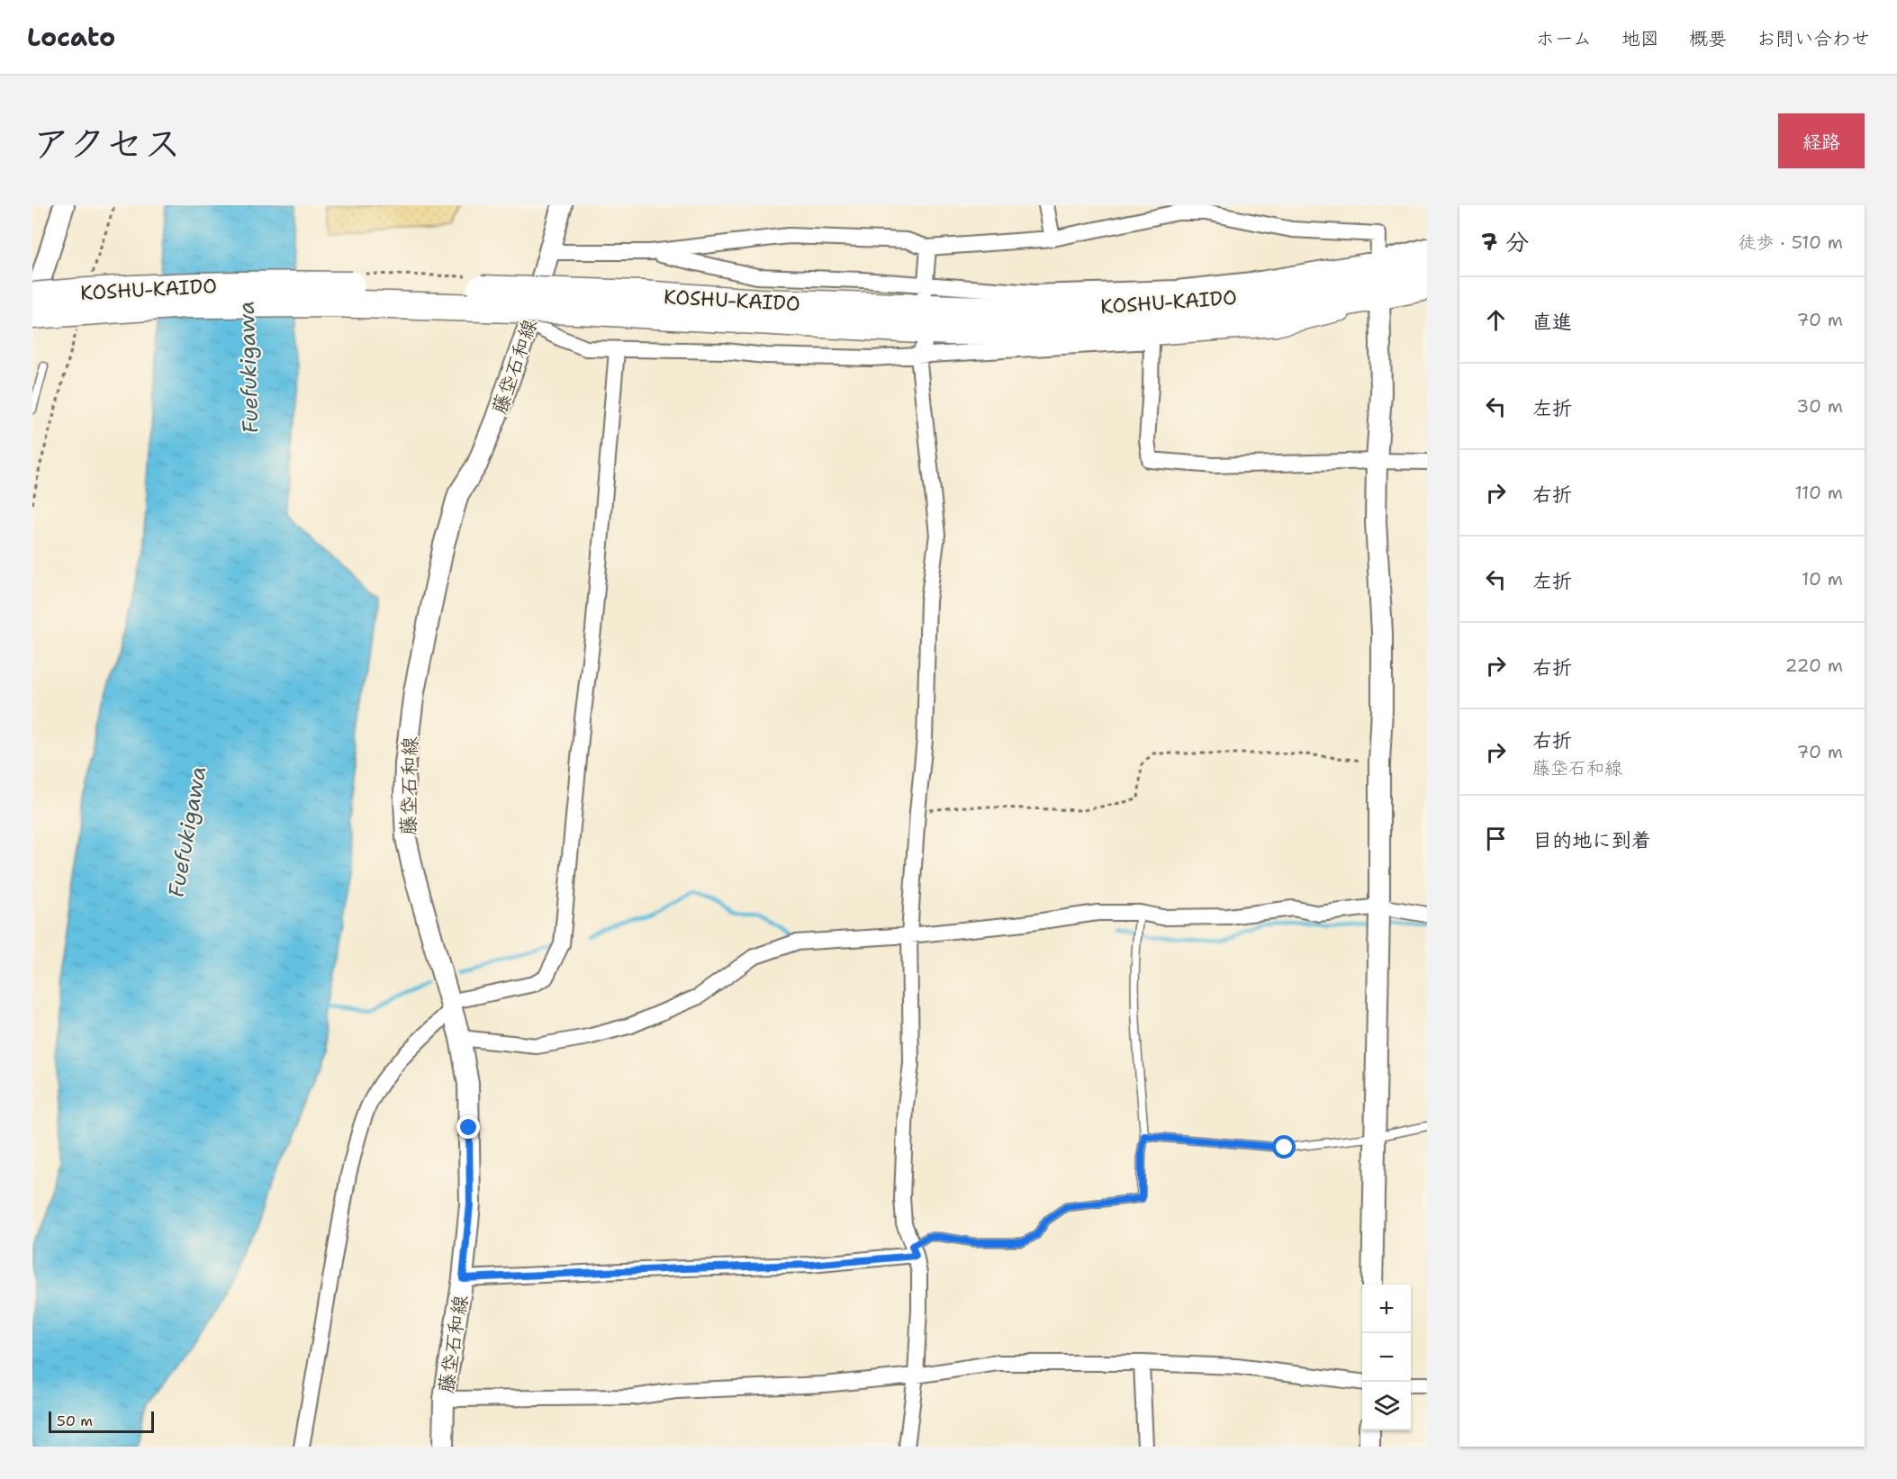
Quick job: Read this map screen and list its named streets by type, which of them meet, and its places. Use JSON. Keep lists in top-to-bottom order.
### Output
{
  "streets": {
    "highway": ["KOSHU-KAIDO"],
    "main road": ["藤垈石和線"]
  },
  "water": ["Fuefukigawa"],
  "scale_bar": "50 m",
  "page": {
    "header": "Locato",
    "nav": [
      "ホーム",
      "地図",
      "概要",
      "お問い合わせ"
    ],
    "title": "アクセス",
    "buttons": "経路",
    "heading": ["7 分", "徒歩 · 510 m"],
    "list": [
      ["直進", "70 m"],
      ["左折", "30 m"],
      ["右折", "110 m"],
      ["左折", "10 m"],
      ["右折", "220 m"],
      ["右折", "藤垈石和線", "70 m"],
      "目的地に到着"
    ],
    "map_buttons": ["+", "−"],
    "scale": "50 m"
  }
}
